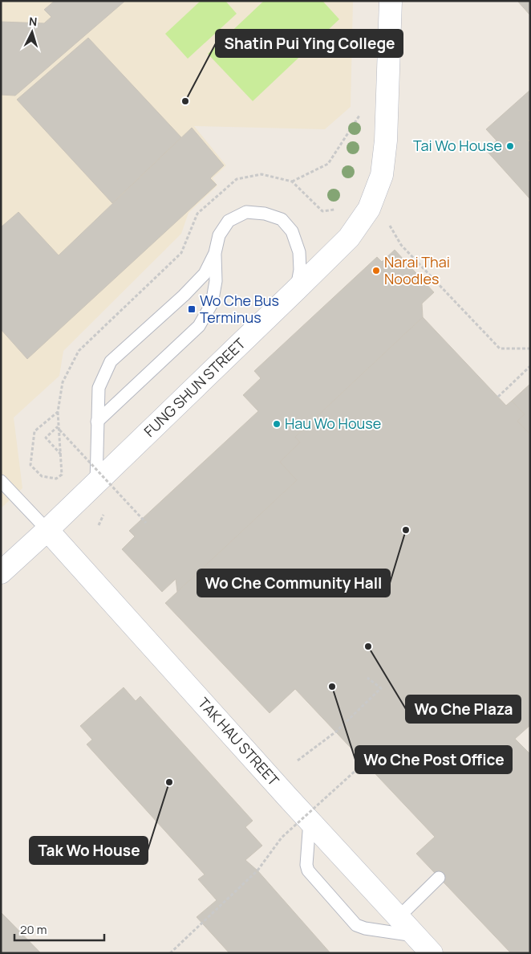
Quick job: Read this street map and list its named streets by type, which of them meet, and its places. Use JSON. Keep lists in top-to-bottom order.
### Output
{
  "streets": {
    "street": ["FUNG SHUN STREET", "TAK HAU STREET"]
  },
  "crossings": [
    ["FUNG SHUN STREET", "TAK HAU STREET"]
  ],
  "places": {
    "other": [
      "Shatin Pui Ying College",
      "Tai Wo House",
      "Narai Thai Noodles",
      "Hau Wo House",
      "Wo Che Community Hall",
      "Wo Che Plaza",
      "Wo Che Post Office",
      "Tak Wo House"
    ],
    "transit": ["Wo Che Bus Terminus"]
  },
  "scale_bar": "20 m",
  "north": "top"
}
